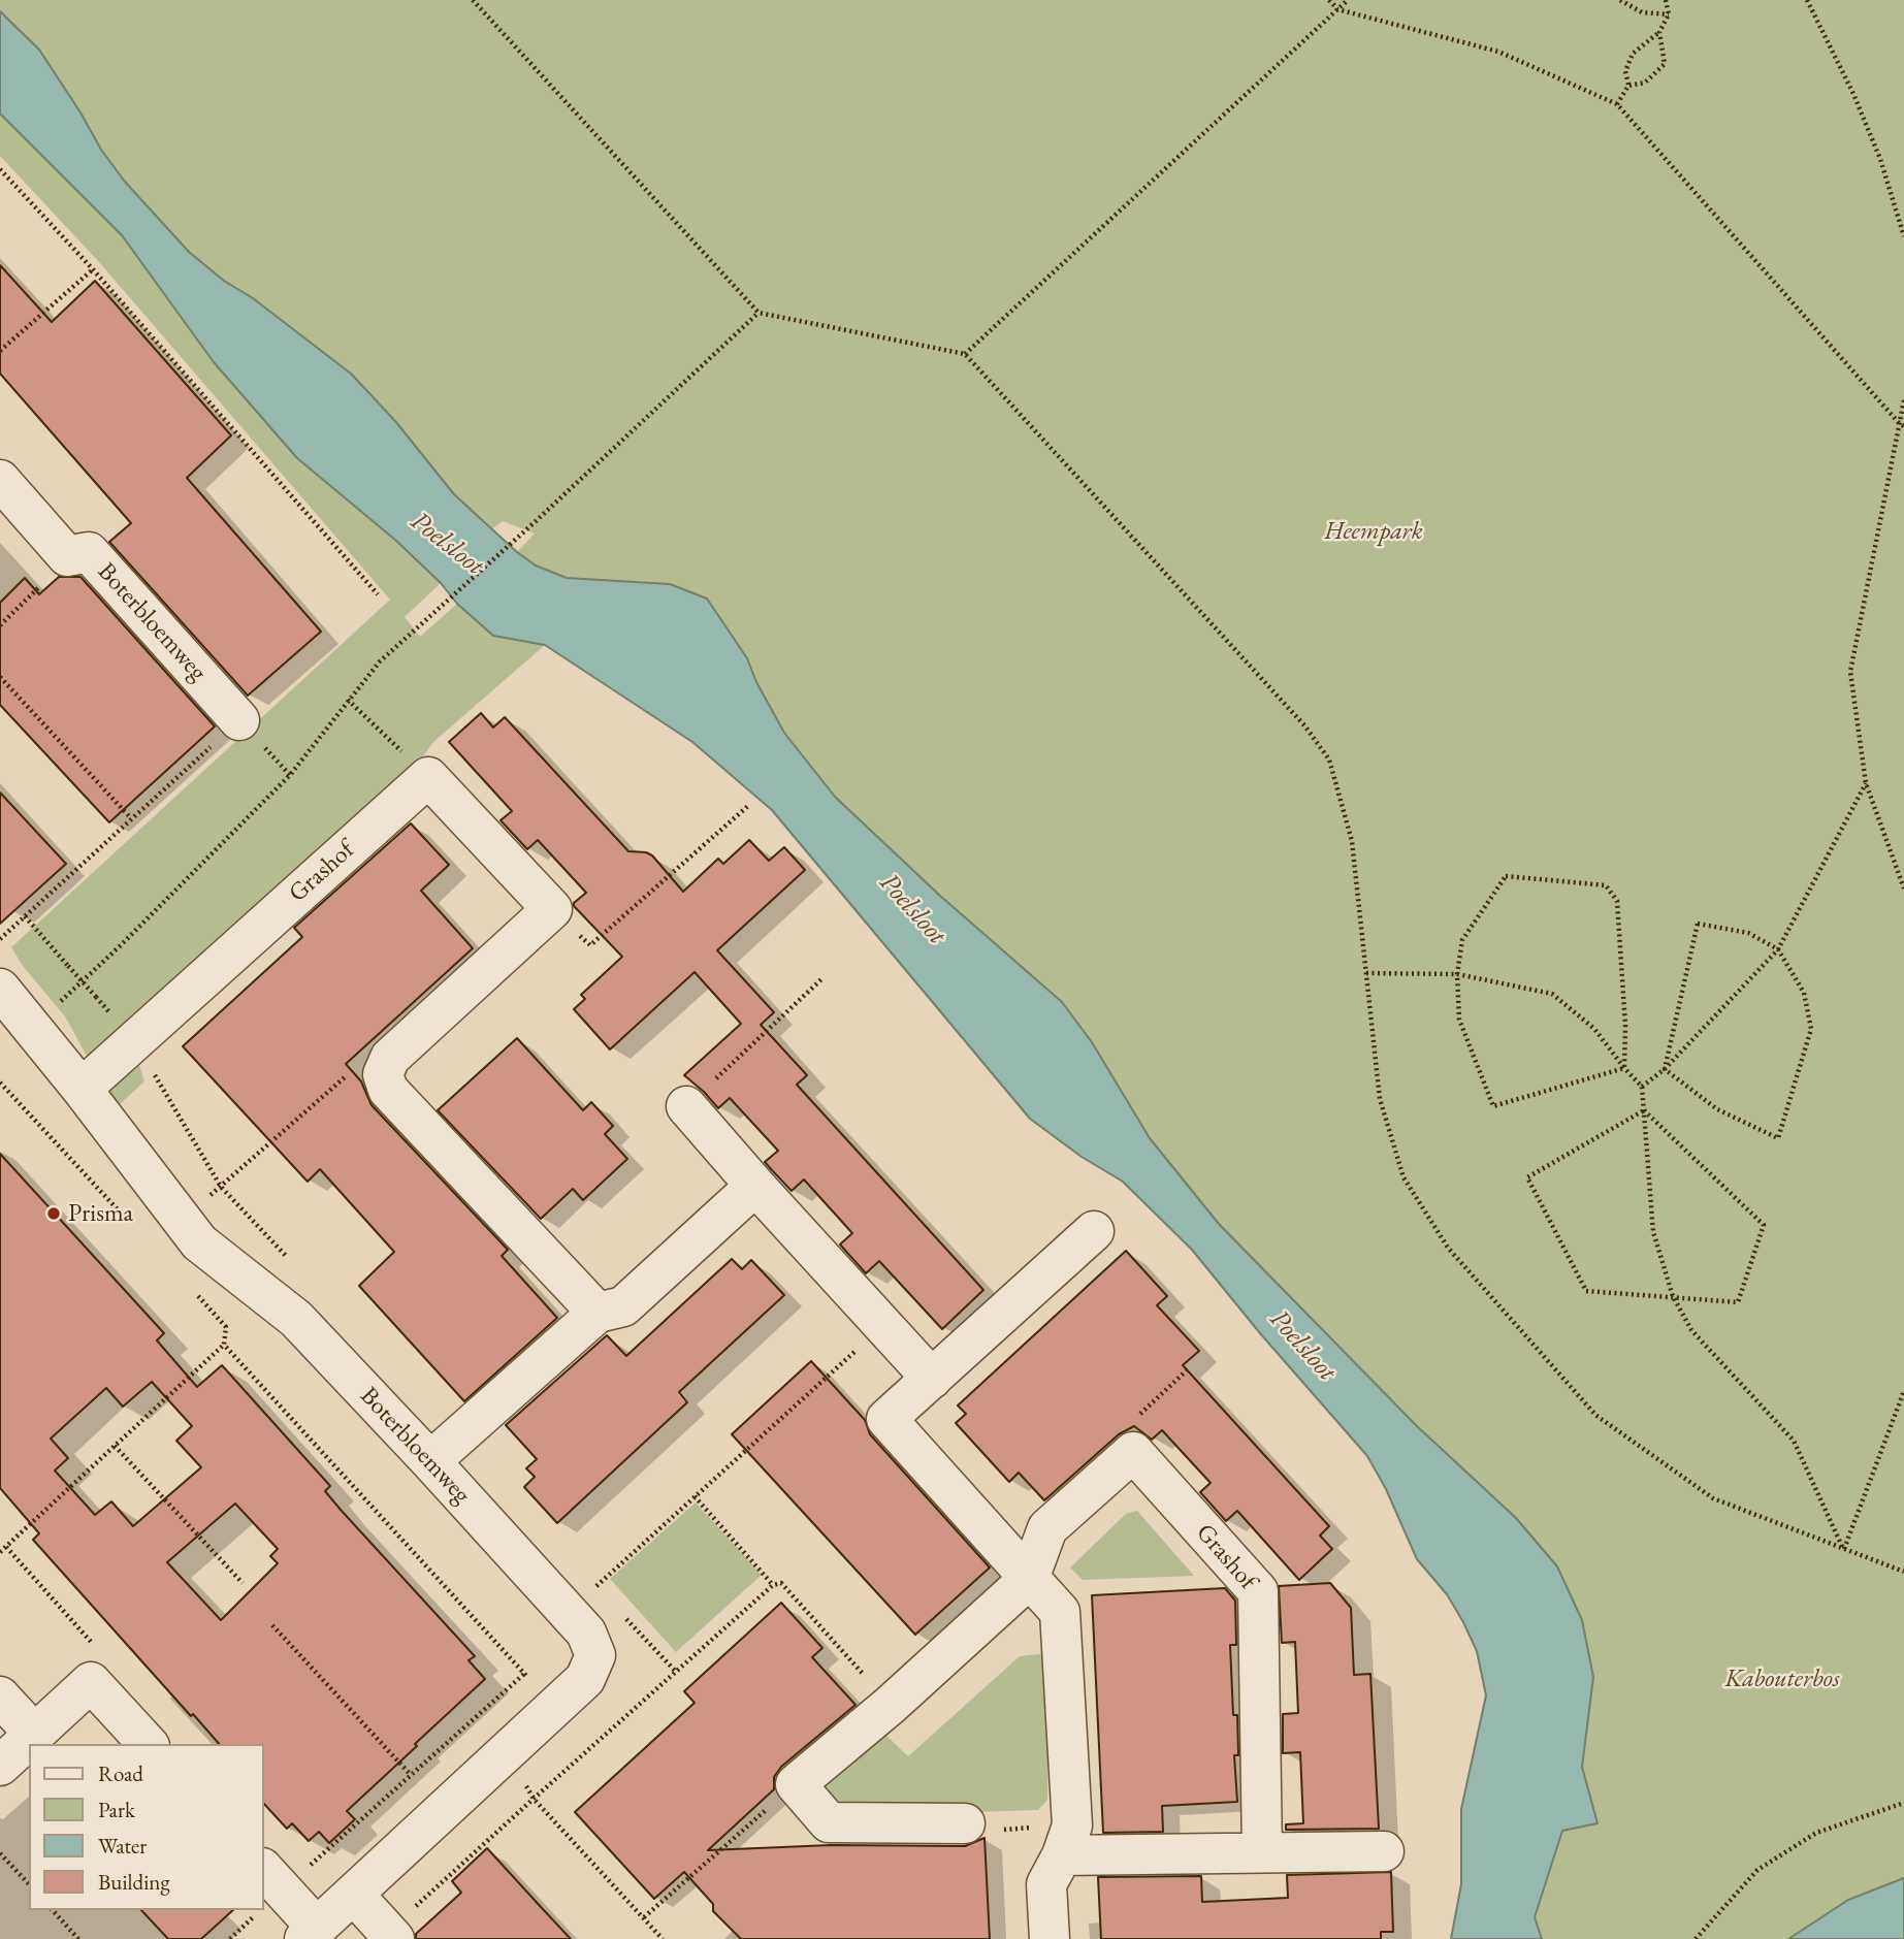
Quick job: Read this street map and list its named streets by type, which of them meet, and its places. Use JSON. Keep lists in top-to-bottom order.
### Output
{
  "streets": {
    "street": ["Boterbloemweg", "Grashof"]
  },
  "crossings": [
    ["Boterbloemweg", "Grashof"]
  ],
  "water": ["Poelsloot"],
  "parks": ["Heempark", "Kabouterbos"],
  "places": ["Prisma"],
  "legend": [
    "Road",
    "Park",
    "Water",
    "Building"
  ]
}
